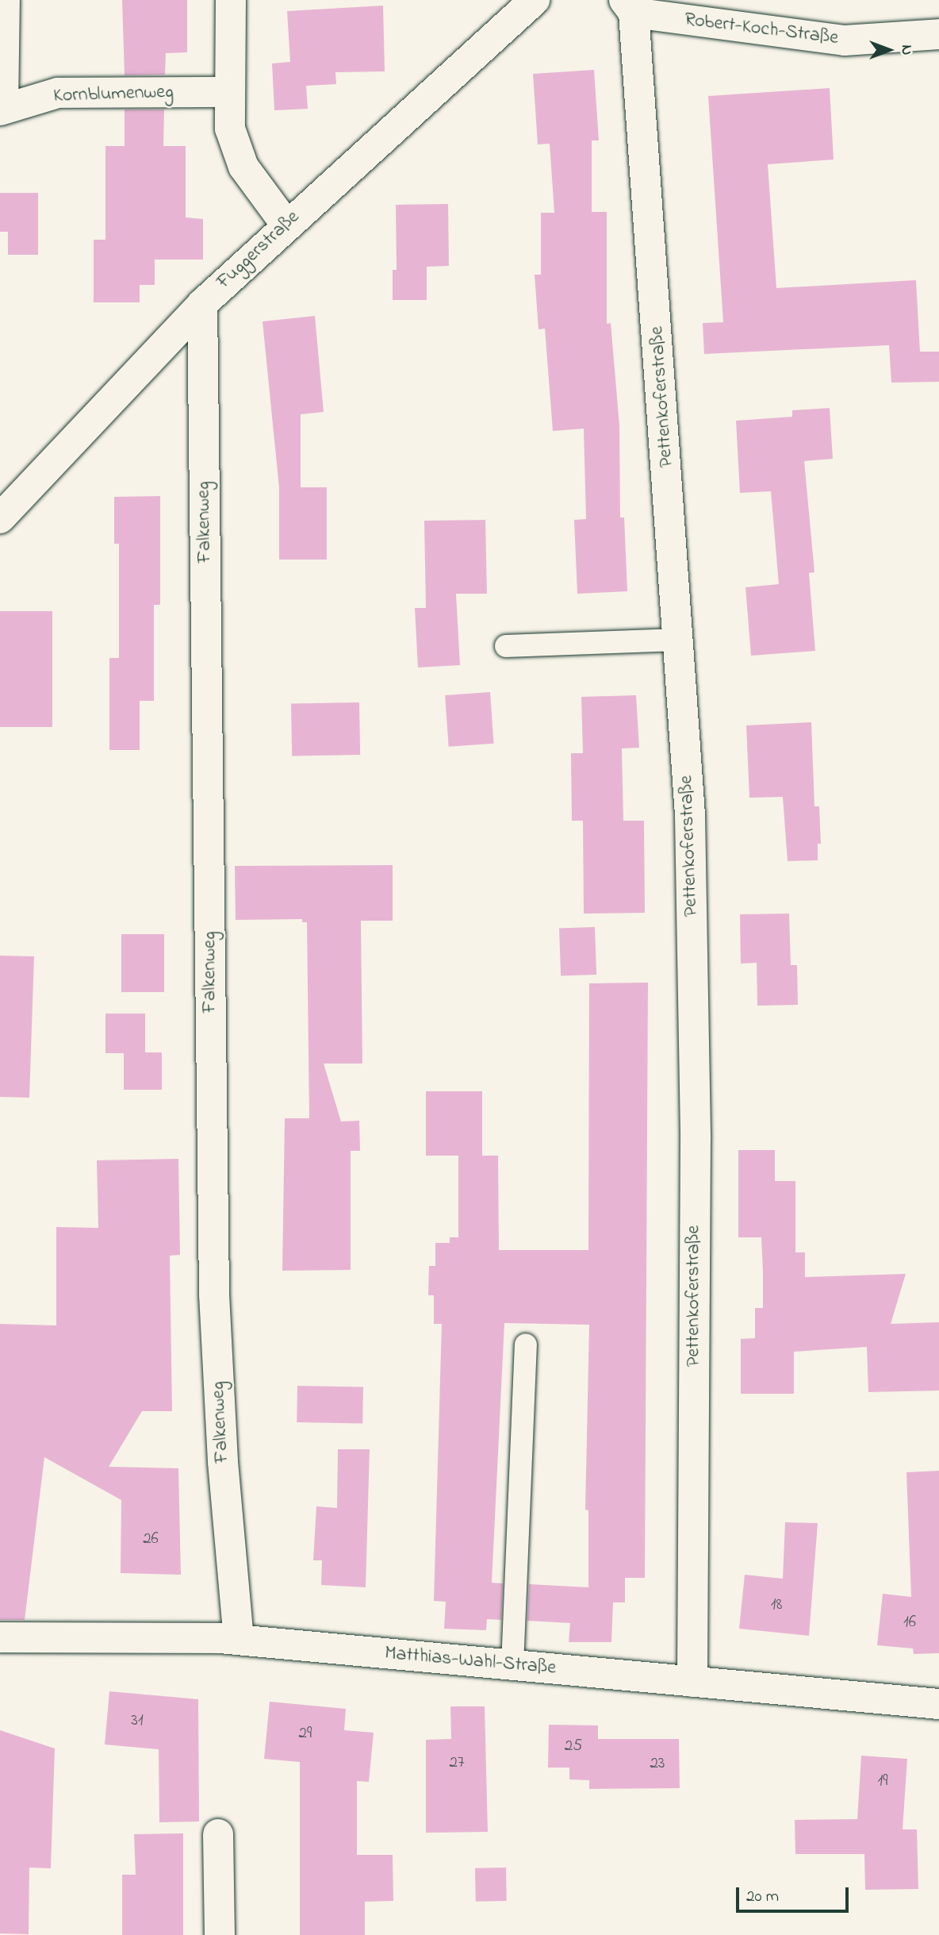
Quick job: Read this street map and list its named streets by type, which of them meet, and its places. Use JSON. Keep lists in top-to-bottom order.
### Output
{
  "streets": {
    "street": [
      "Robert-Koch-Straße",
      "Kornblumenweg",
      "Fuggerstraße",
      "Pettenkoferstraße",
      "Falkenweg",
      "Matthias-Wahl-Straße"
    ]
  },
  "crossings": [
    ["Robert-Koch-Straße", "Pettenkoferstraße"],
    ["Fuggerstraße", "Falkenweg"],
    ["Pettenkoferstraße", "Matthias-Wahl-Straße"],
    ["Falkenweg", "Matthias-Wahl-Straße"]
  ],
  "house_numbers": [
    "26",
    "18",
    "16",
    "31",
    "29",
    "25",
    "27",
    "23",
    "19"
  ],
  "scale_bar": "20 m",
  "north": "right"
}
